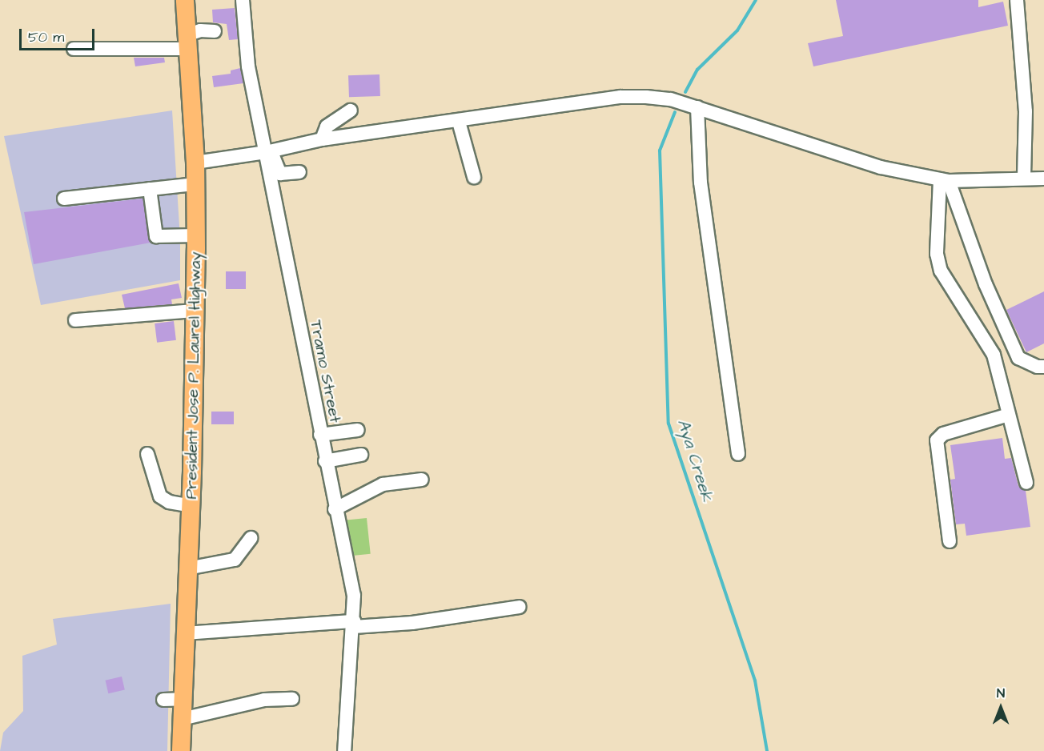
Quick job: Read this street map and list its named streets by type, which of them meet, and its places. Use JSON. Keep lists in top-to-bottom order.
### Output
{
  "streets": {
    "highway": ["President Jose P. Laurel Highway"],
    "street": ["Tramo Street"]
  },
  "water": ["Aya Creek"],
  "scale_bar": "50 m",
  "north": "top"
}
